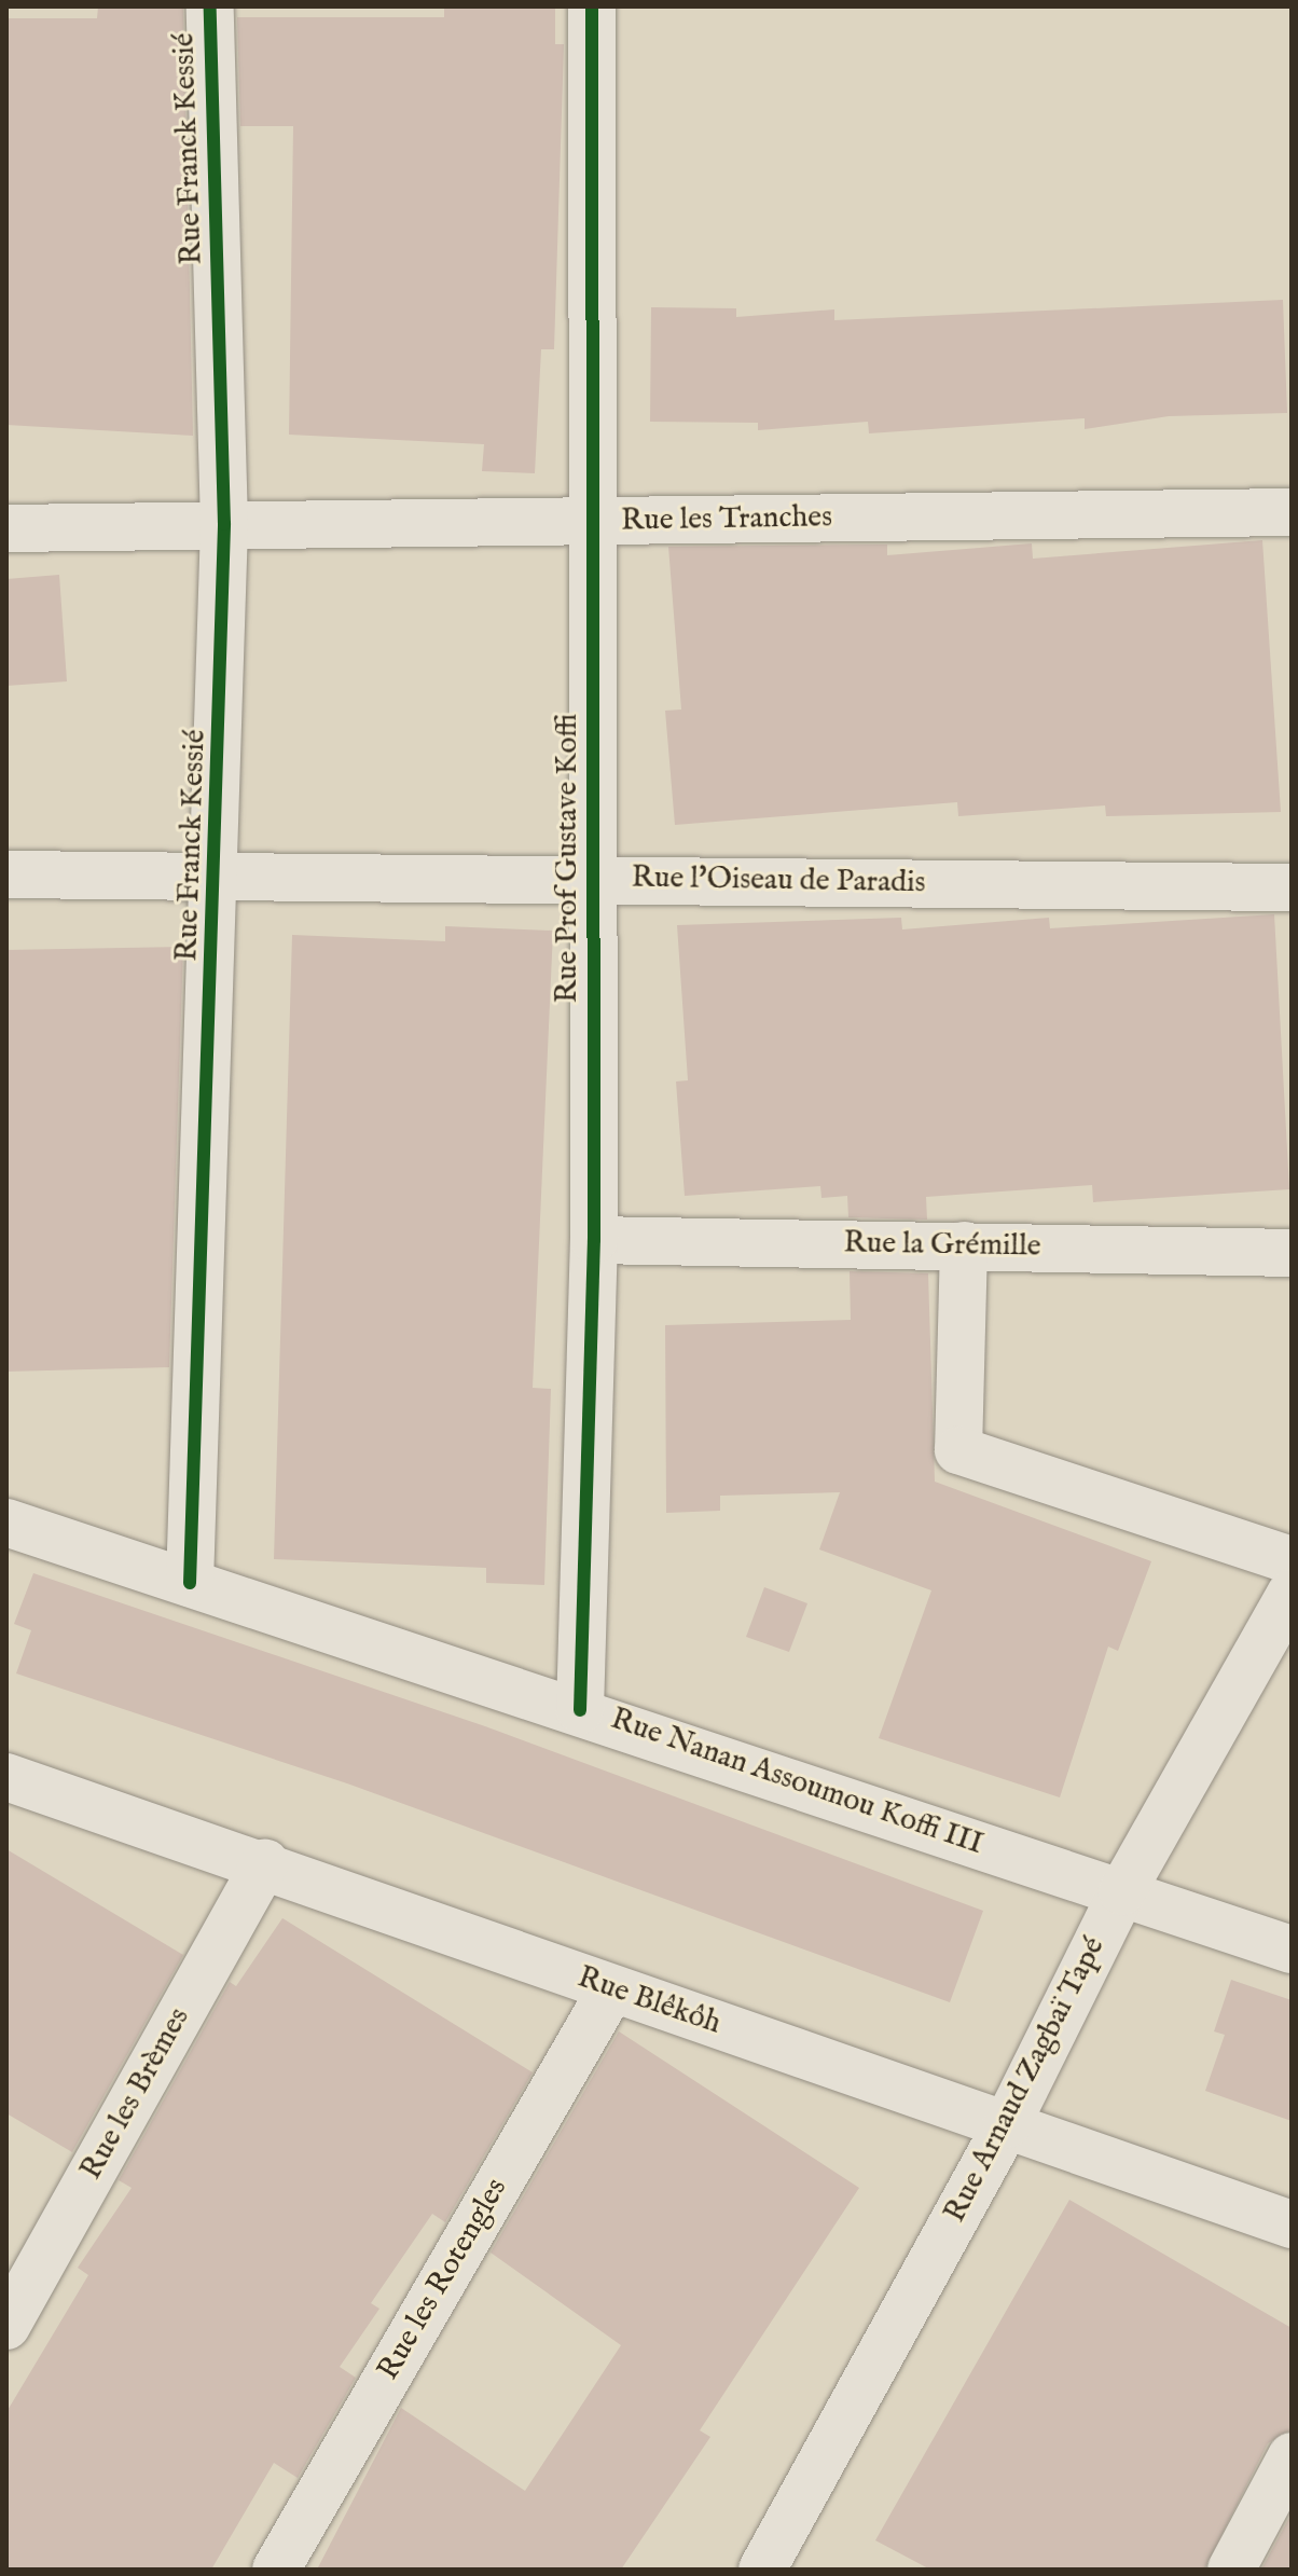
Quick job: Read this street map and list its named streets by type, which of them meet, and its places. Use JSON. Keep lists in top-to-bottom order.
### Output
{
  "streets": {
    "street": [
      "Rue Franck Kessié",
      "Rue les Tranches",
      "Rue Prof Gustave Koffi",
      "Rue l'Oiseau de Paradis",
      "Rue la Grémille",
      "Rue Nanan Assoumou Koffi III",
      "Rue Blêkôh",
      "Rue Arnaud Zagbaï Tapé",
      "Rue les Brèmes",
      "Rue les Rotengles"
    ]
  },
  "crossings": [
    ["Rue Franck Kessié", "Rue les Tranches"],
    ["Rue Franck Kessié", "Rue l'Oiseau de Paradis"],
    ["Rue Franck Kessié", "Rue Nanan Assoumou Koffi III"],
    ["Rue les Tranches", "Rue Prof Gustave Koffi"],
    ["Rue Prof Gustave Koffi", "Rue l'Oiseau de Paradis"],
    ["Rue Prof Gustave Koffi", "Rue la Grémille"],
    ["Rue Prof Gustave Koffi", "Rue Nanan Assoumou Koffi III"],
    ["Rue Nanan Assoumou Koffi III", "Rue Arnaud Zagbaï Tapé"],
    ["Rue Blêkôh", "Rue Arnaud Zagbaï Tapé"],
    ["Rue Blêkôh", "Rue les Brèmes"],
    ["Rue Blêkôh", "Rue les Rotengles"]
  ]
}
